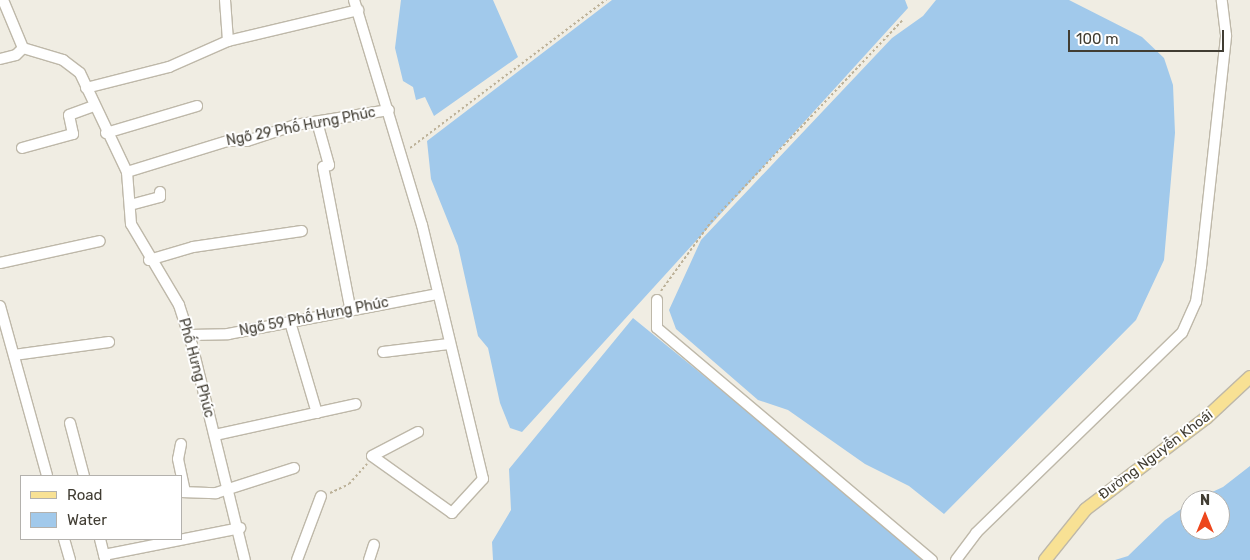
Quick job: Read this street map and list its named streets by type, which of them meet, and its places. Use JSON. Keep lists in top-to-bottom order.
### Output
{
  "streets": {
    "main road": ["Đường Nguyễn Khoái"],
    "street": ["Ngõ 29 Phố Hưng Phúc", "Ngõ 59 Phố Hưng Phúc", "Phố Hưng Phúc"]
  },
  "crossings": [
    ["Ngõ 29 Phố Hưng Phúc", "Phố Hưng Phúc"],
    ["Ngõ 59 Phố Hưng Phúc", "Phố Hưng Phúc"]
  ],
  "legend": ["Road", "Water"],
  "scale_bar": "100 m",
  "north": "top"
}
